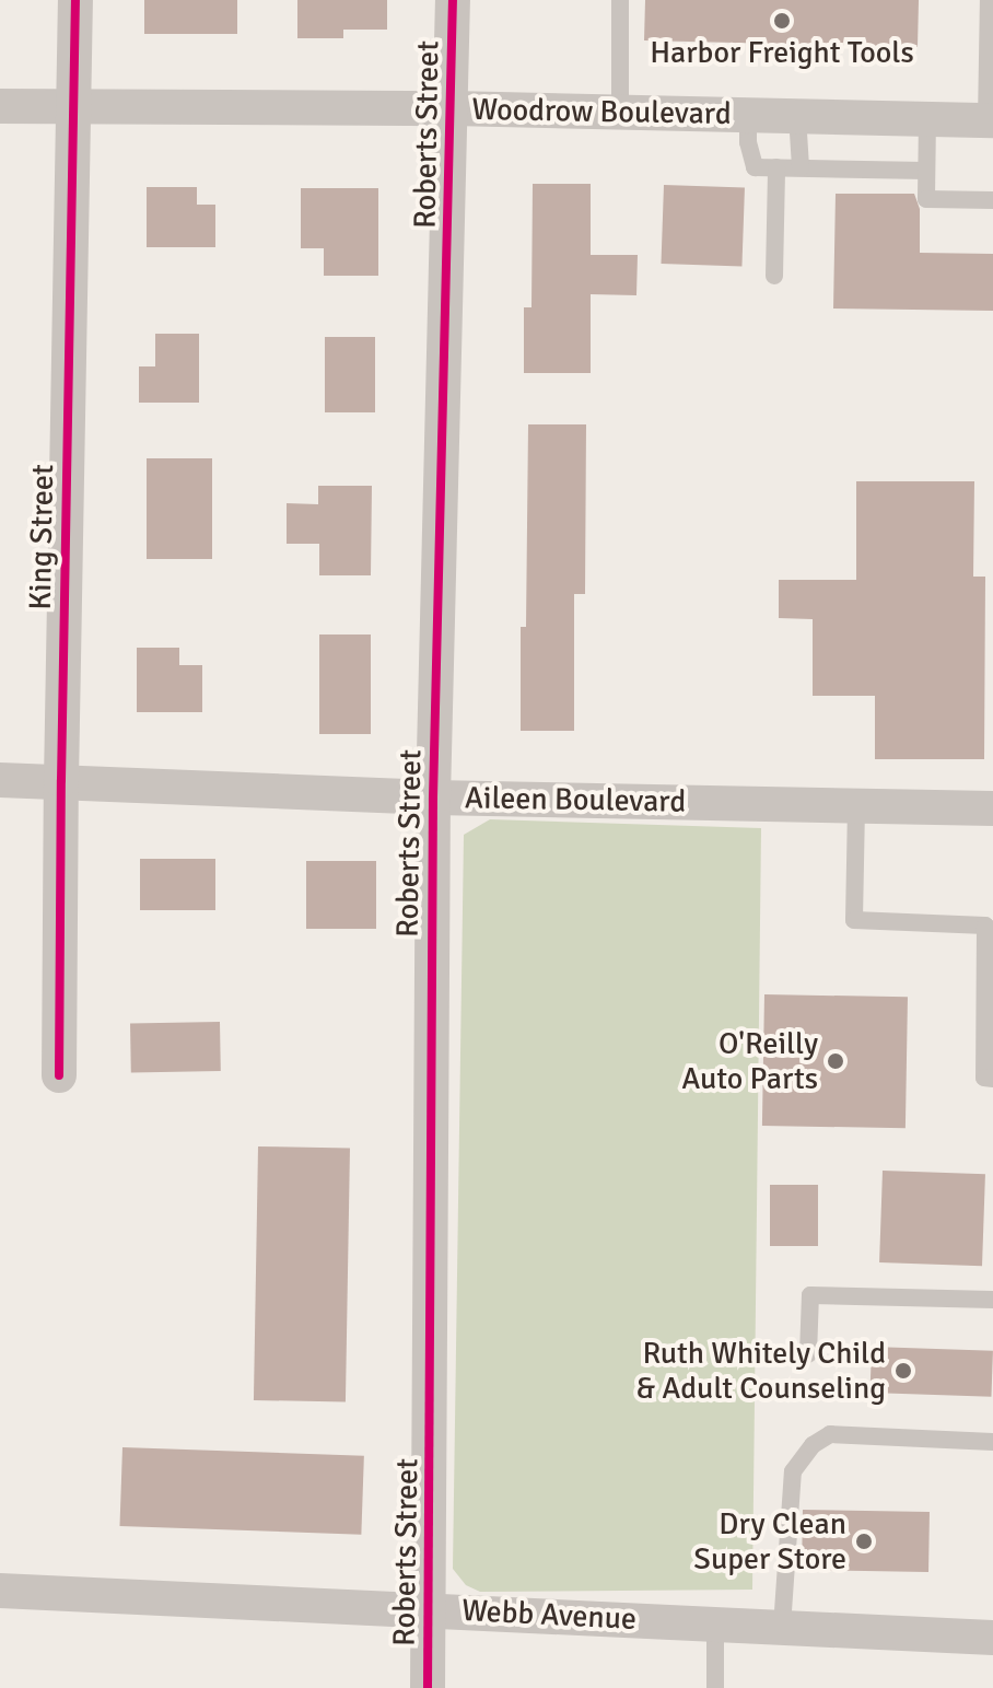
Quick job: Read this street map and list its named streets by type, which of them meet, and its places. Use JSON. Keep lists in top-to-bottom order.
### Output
{
  "streets": {
    "street": [
      "Woodrow Boulevard",
      "Roberts Street",
      "King Street",
      "Aileen Boulevard",
      "Webb Avenue"
    ]
  },
  "crossings": [
    ["Woodrow Boulevard", "Roberts Street"],
    ["Woodrow Boulevard", "King Street"],
    ["Roberts Street", "Aileen Boulevard"],
    ["Roberts Street", "Webb Avenue"],
    ["King Street", "Aileen Boulevard"]
  ],
  "places": [
    "Harbor Freight Tools",
    "O'Reilly Auto Parts",
    "Ruth Whitely Child & Adult Counseling",
    "Dry Clean Super Store"
  ]
}
